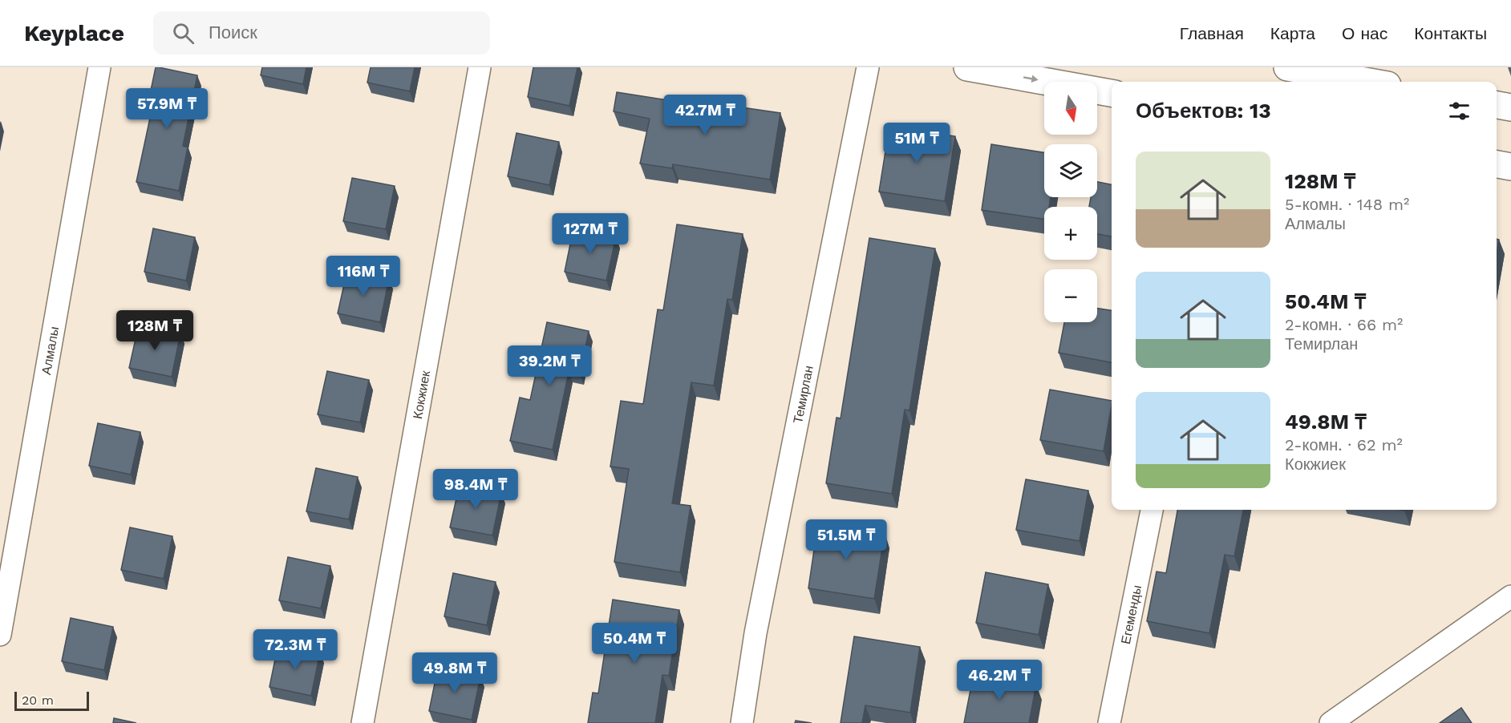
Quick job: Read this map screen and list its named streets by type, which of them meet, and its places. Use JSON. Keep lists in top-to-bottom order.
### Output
{
  "streets": {
    "street": [
      "Алмалы",
      "Кокжиек",
      "Темирлан",
      "Егеменды"
    ]
  },
  "scale_bar": "20 m",
  "north": "bottom",
  "page": {
    "header": "Keyplace",
    "search": "Поиск",
    "nav": [
      "Главная",
      "Карта",
      "О нас",
      "Контакты"
    ],
    "map_buttons": ["+", "−"],
    "heading": "Объектов: 13",
    "price": [
      "57.9M ₸",
      "42.7M ₸",
      "51M ₸",
      "127M ₸",
      "116M ₸",
      "128M ₸",
      "39.2M ₸",
      "98.4M ₸",
      "51.5M ₸",
      "50.4M ₸",
      "72.3M ₸",
      "49.8M ₸",
      "46.2M ₸"
    ],
    "list": [
      {
        "name": "128M ₸",
        "note": "5-комн. · 148 m² · Алмалы"
      },
      {
        "name": "50.4M ₸",
        "note": "2-комн. · 66 m² · Темирлан"
      },
      {
        "name": "49.8M ₸",
        "note": "2-комн. · 62 m² · Кокжиек"
      }
    ],
    "scale": "20 m"
  }
}
